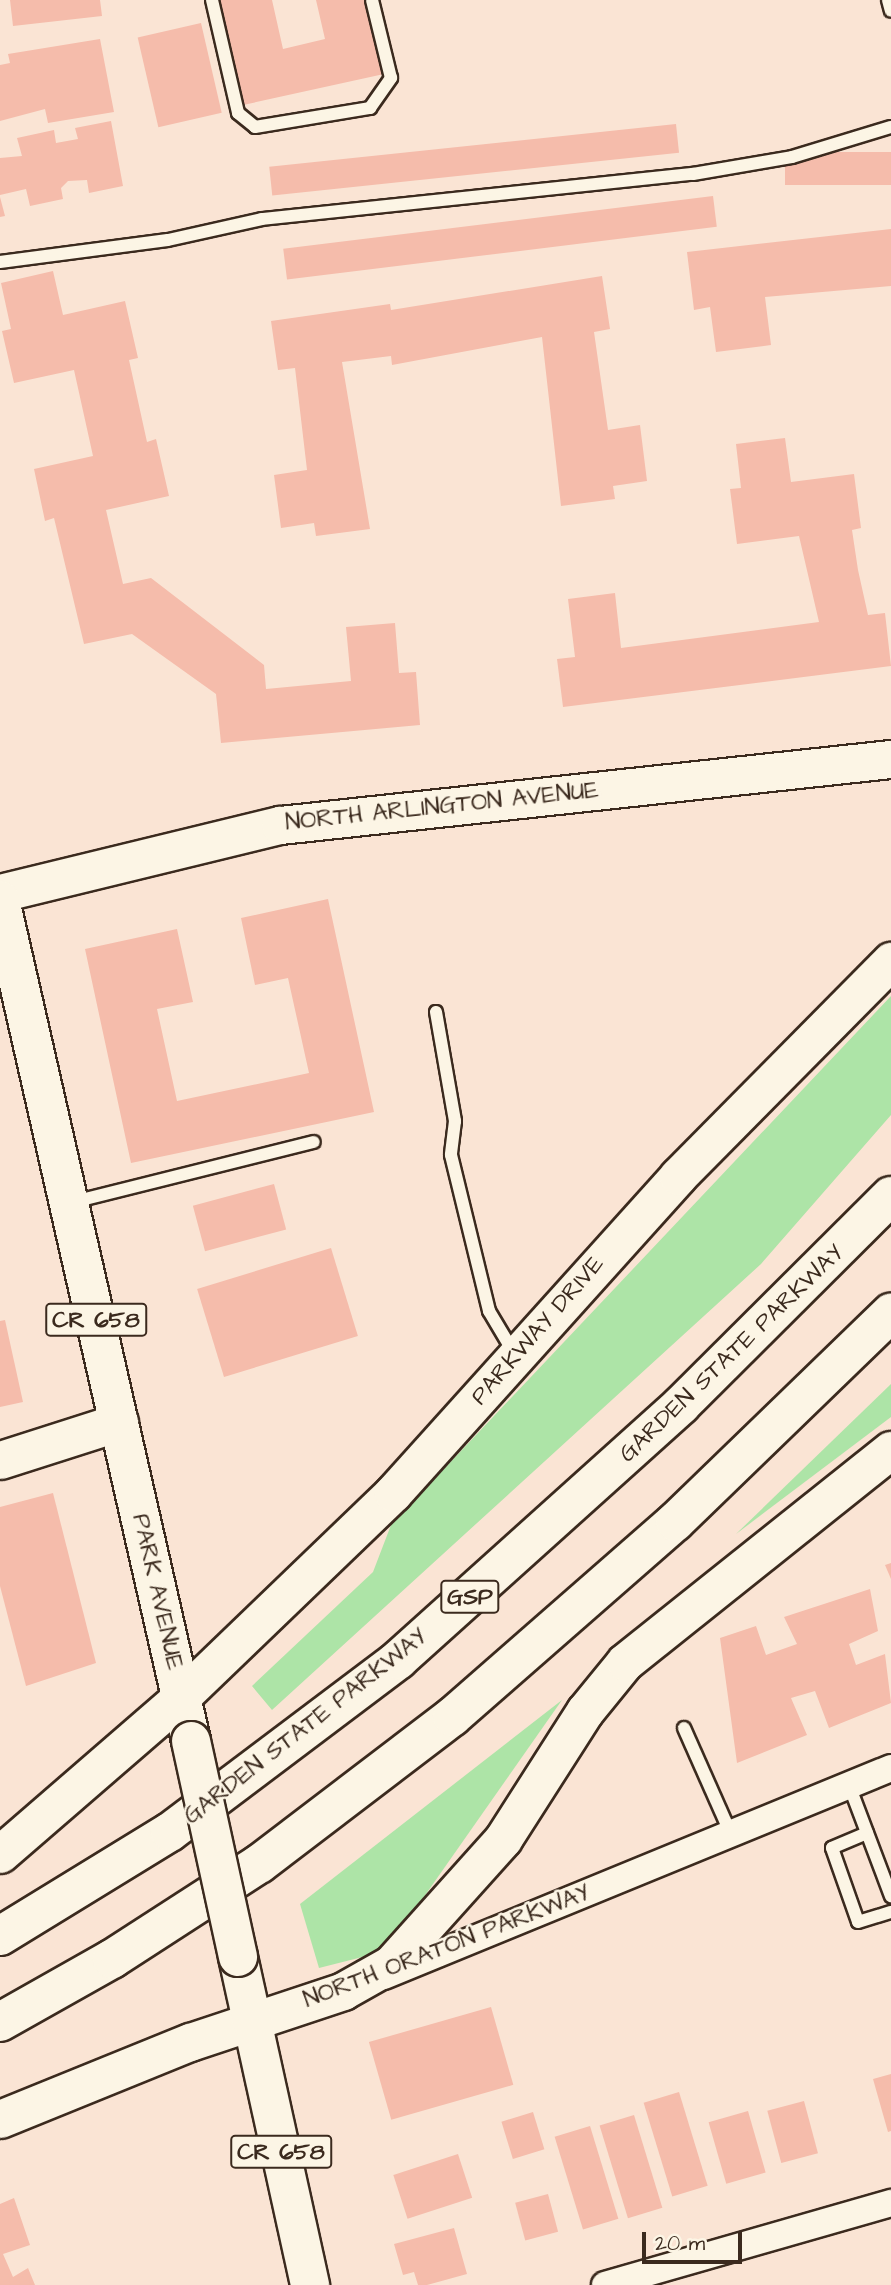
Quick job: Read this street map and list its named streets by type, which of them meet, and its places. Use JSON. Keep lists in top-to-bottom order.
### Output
{
  "streets": {
    "main road": [
      "NORTH ARLINGTON AVENUE",
      "CR 658",
      "PARKWAY DRIVE",
      "GARDEN STATE PARKWAY",
      "PARK AVENUE",
      "GSP",
      "NORTH ORATON PARKWAY"
    ]
  },
  "crossings": [
    ["PARKWAY DRIVE", "PARK AVENUE"],
    ["PARK AVENUE", "NORTH ORATON PARKWAY"]
  ],
  "scale_bar": "20 m"
}
